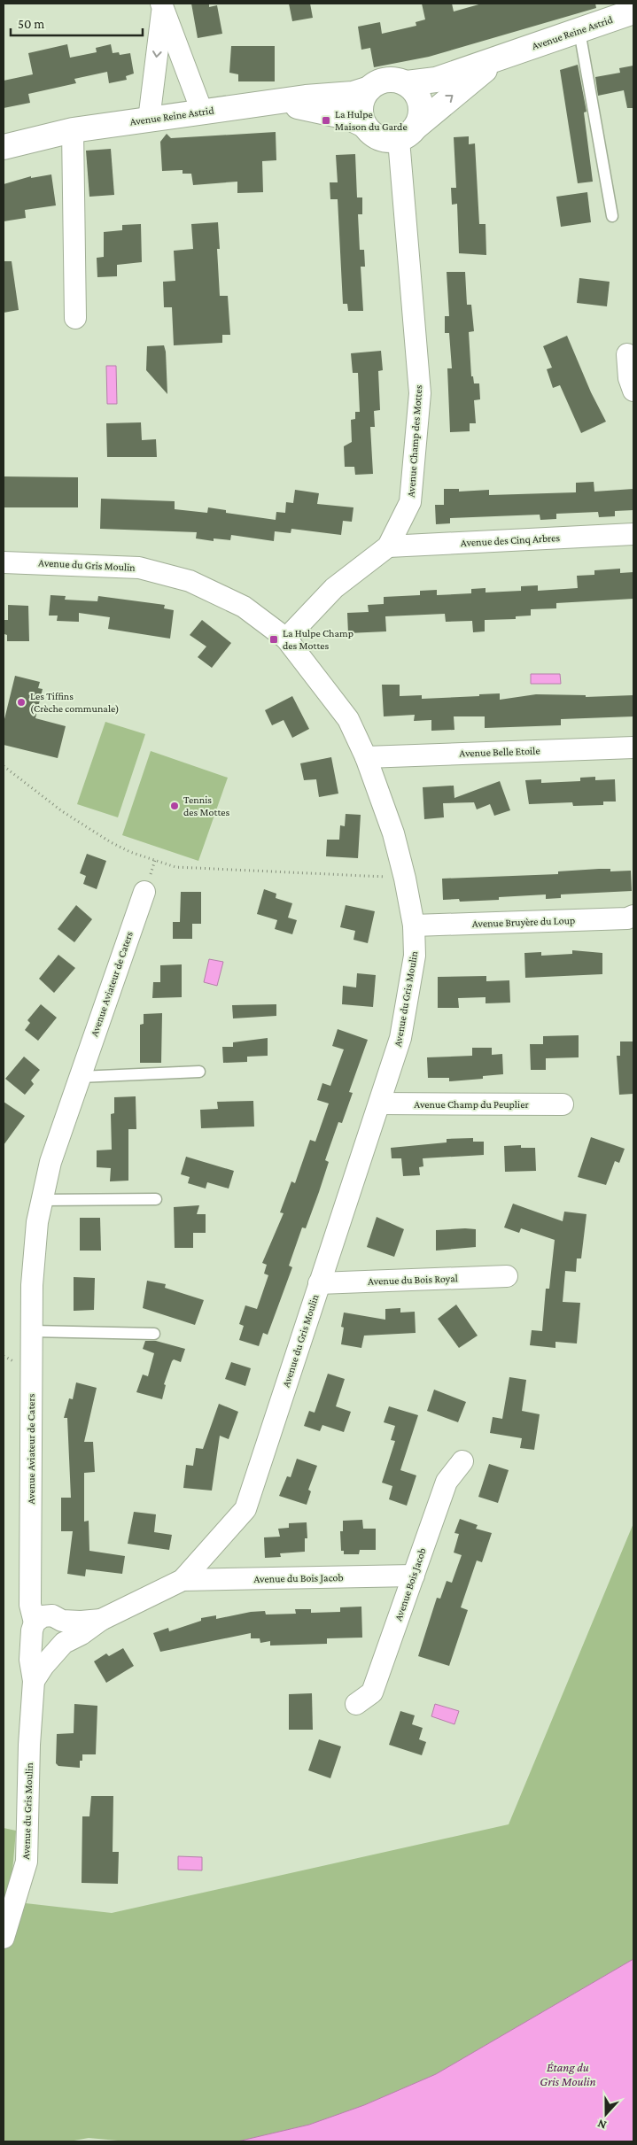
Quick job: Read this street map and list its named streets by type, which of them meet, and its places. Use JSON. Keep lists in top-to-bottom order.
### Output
{
  "streets": {
    "main road": ["Avenue Reine Astrid"],
    "street": [
      "Avenue Champ des Mottes",
      "Avenue des Cinq Arbres",
      "Avenue du Gris Moulin",
      "Avenue Belle Etoile",
      "Avenue Bruyère du Loup",
      "Avenue Aviateur de Caters",
      "Avenue Champ du Peuplier",
      "Avenue du Bois Royal",
      "Avenue du Bois Jacob",
      "Avenue Bois Jacob"
    ]
  },
  "crossings": [
    ["Avenue Reine Astrid", "Avenue Champ des Mottes"],
    ["Avenue Champ des Mottes", "Avenue des Cinq Arbres"],
    ["Avenue Champ des Mottes", "Avenue du Gris Moulin"],
    ["Avenue du Gris Moulin", "Avenue Belle Etoile"],
    ["Avenue du Gris Moulin", "Avenue Bruyère du Loup"],
    ["Avenue du Gris Moulin", "Avenue Aviateur de Caters"],
    ["Avenue du Gris Moulin", "Avenue Champ du Peuplier"],
    ["Avenue du Gris Moulin", "Avenue du Bois Royal"],
    ["Avenue du Gris Moulin", "Avenue du Bois Jacob"],
    ["Avenue du Bois Jacob", "Avenue Bois Jacob"]
  ],
  "water": ["Étang du Gris Moulin"],
  "places": {
    "transit": ["La Hulpe Maison du Garde", "La Hulpe Champ des Mottes"],
    "other": ["Les Tiffins (Crèche communale)", "Tennis des Mottes"]
  },
  "scale_bar": "50 m",
  "north": "bottom"
}
